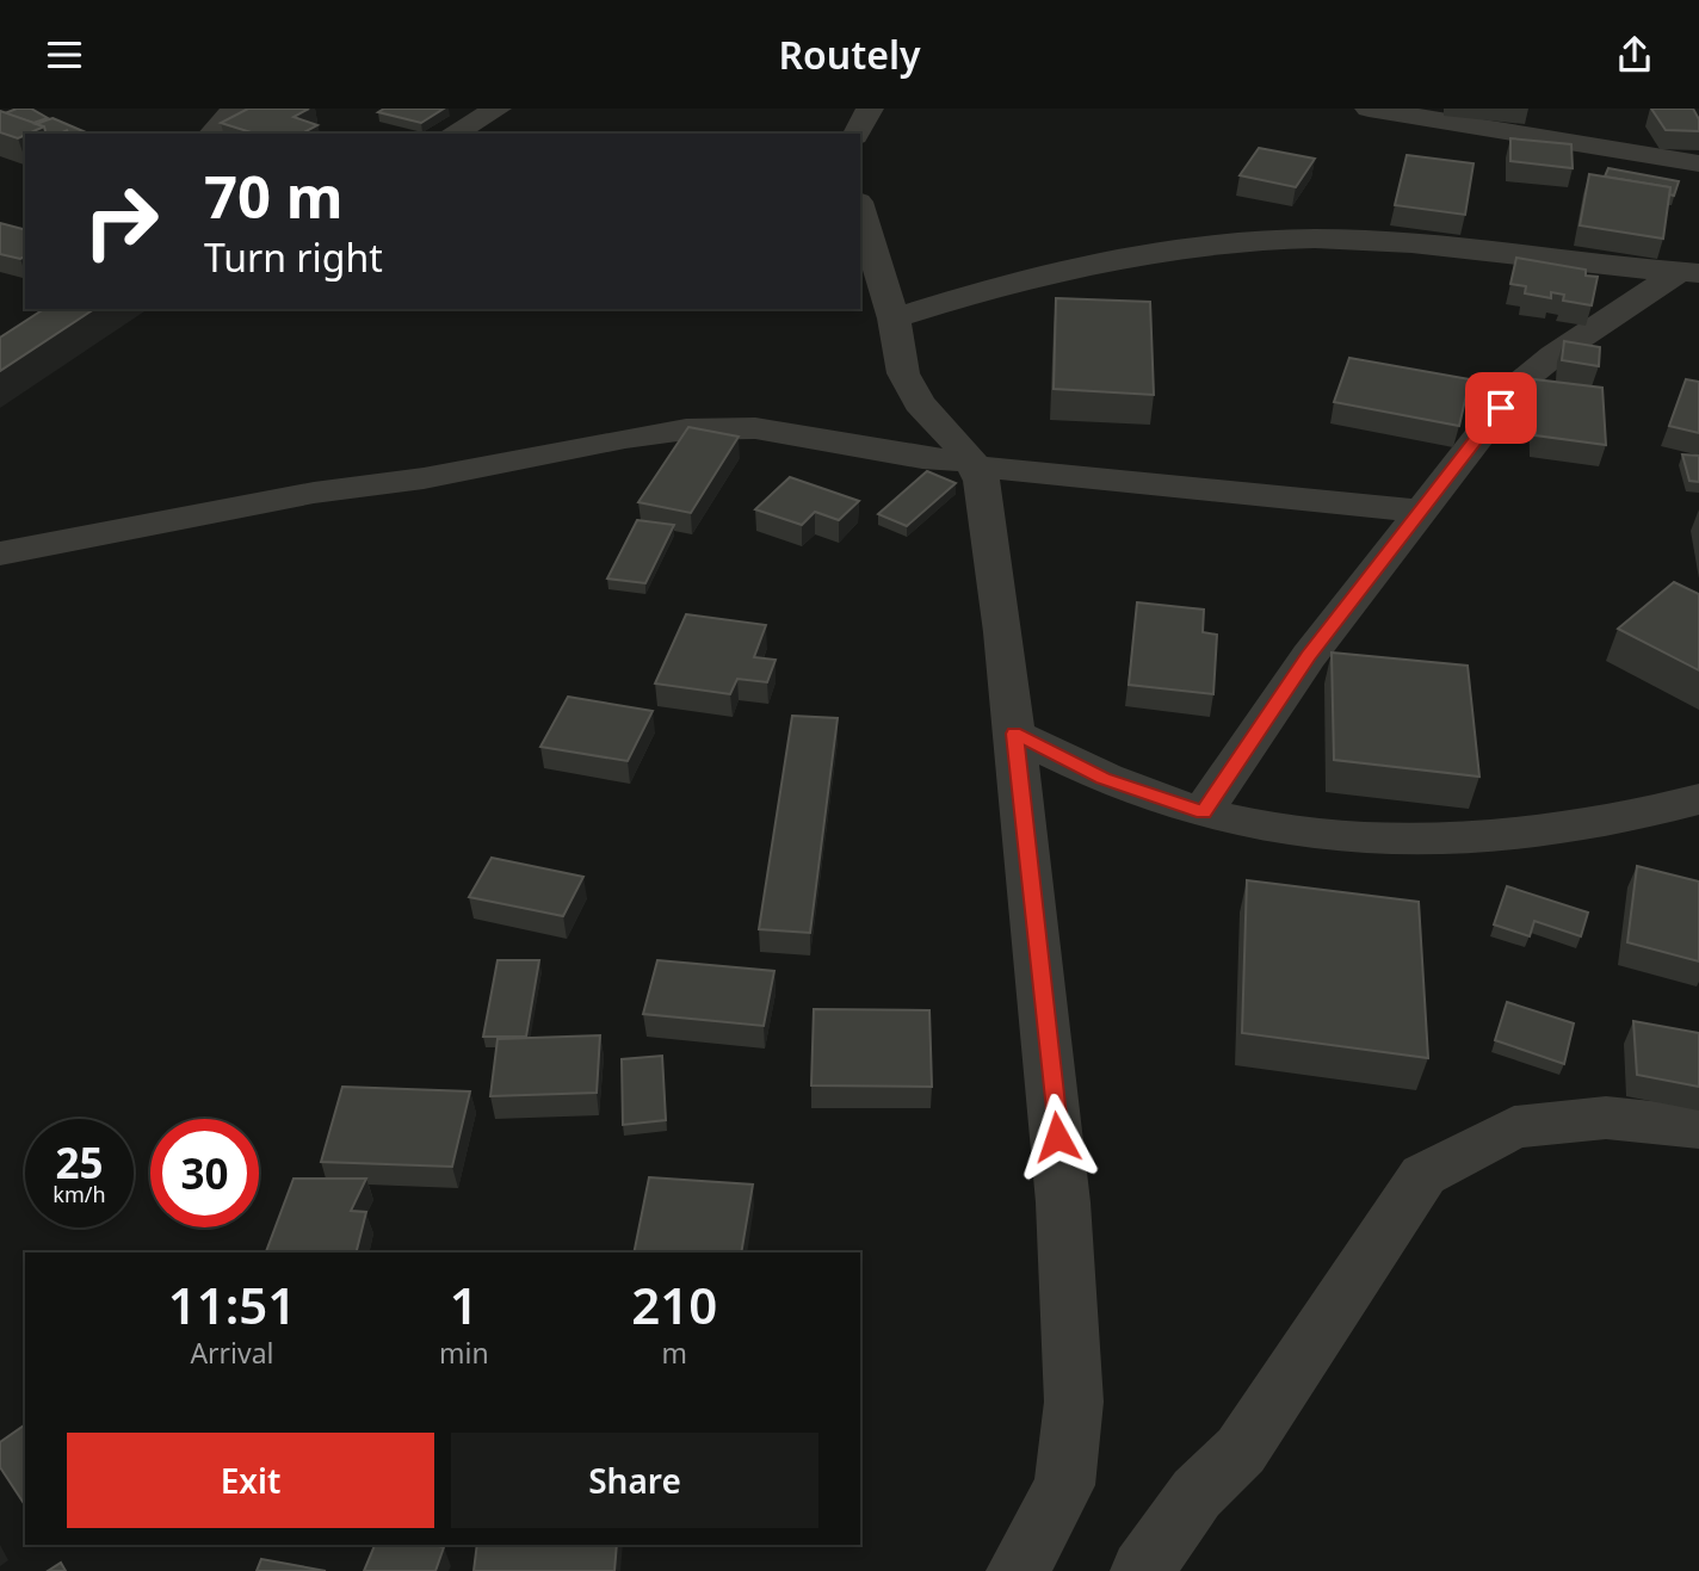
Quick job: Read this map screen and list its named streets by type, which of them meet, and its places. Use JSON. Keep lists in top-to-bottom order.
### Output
{
  "page": {
    "header": "Routely",
    "turn": ["70 m", "Turn right"],
    "speed": "25 km/h",
    "limit": "30",
    "eta": [
      "11:51",
      "Arrival",
      "1",
      "min",
      "210",
      "m"
    ],
    "buttons": ["Exit", "Share"]
  }
}
